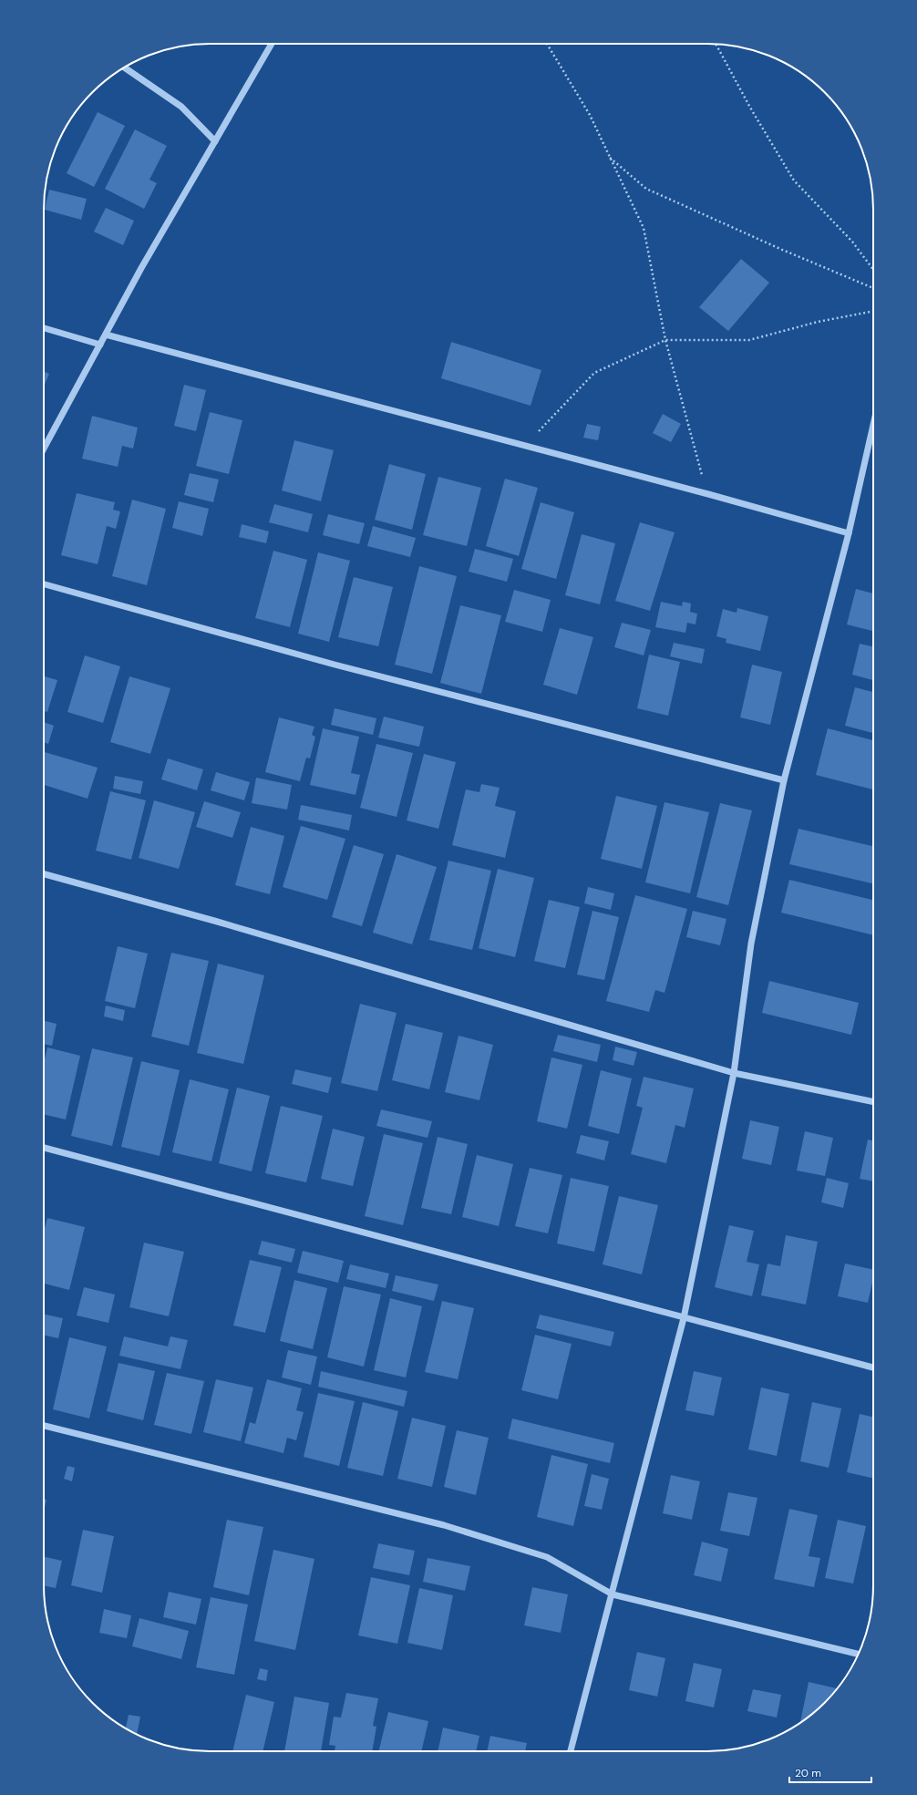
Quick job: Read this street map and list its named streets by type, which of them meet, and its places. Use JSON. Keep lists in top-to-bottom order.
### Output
{
  "scale_bar": "20 m"
}
